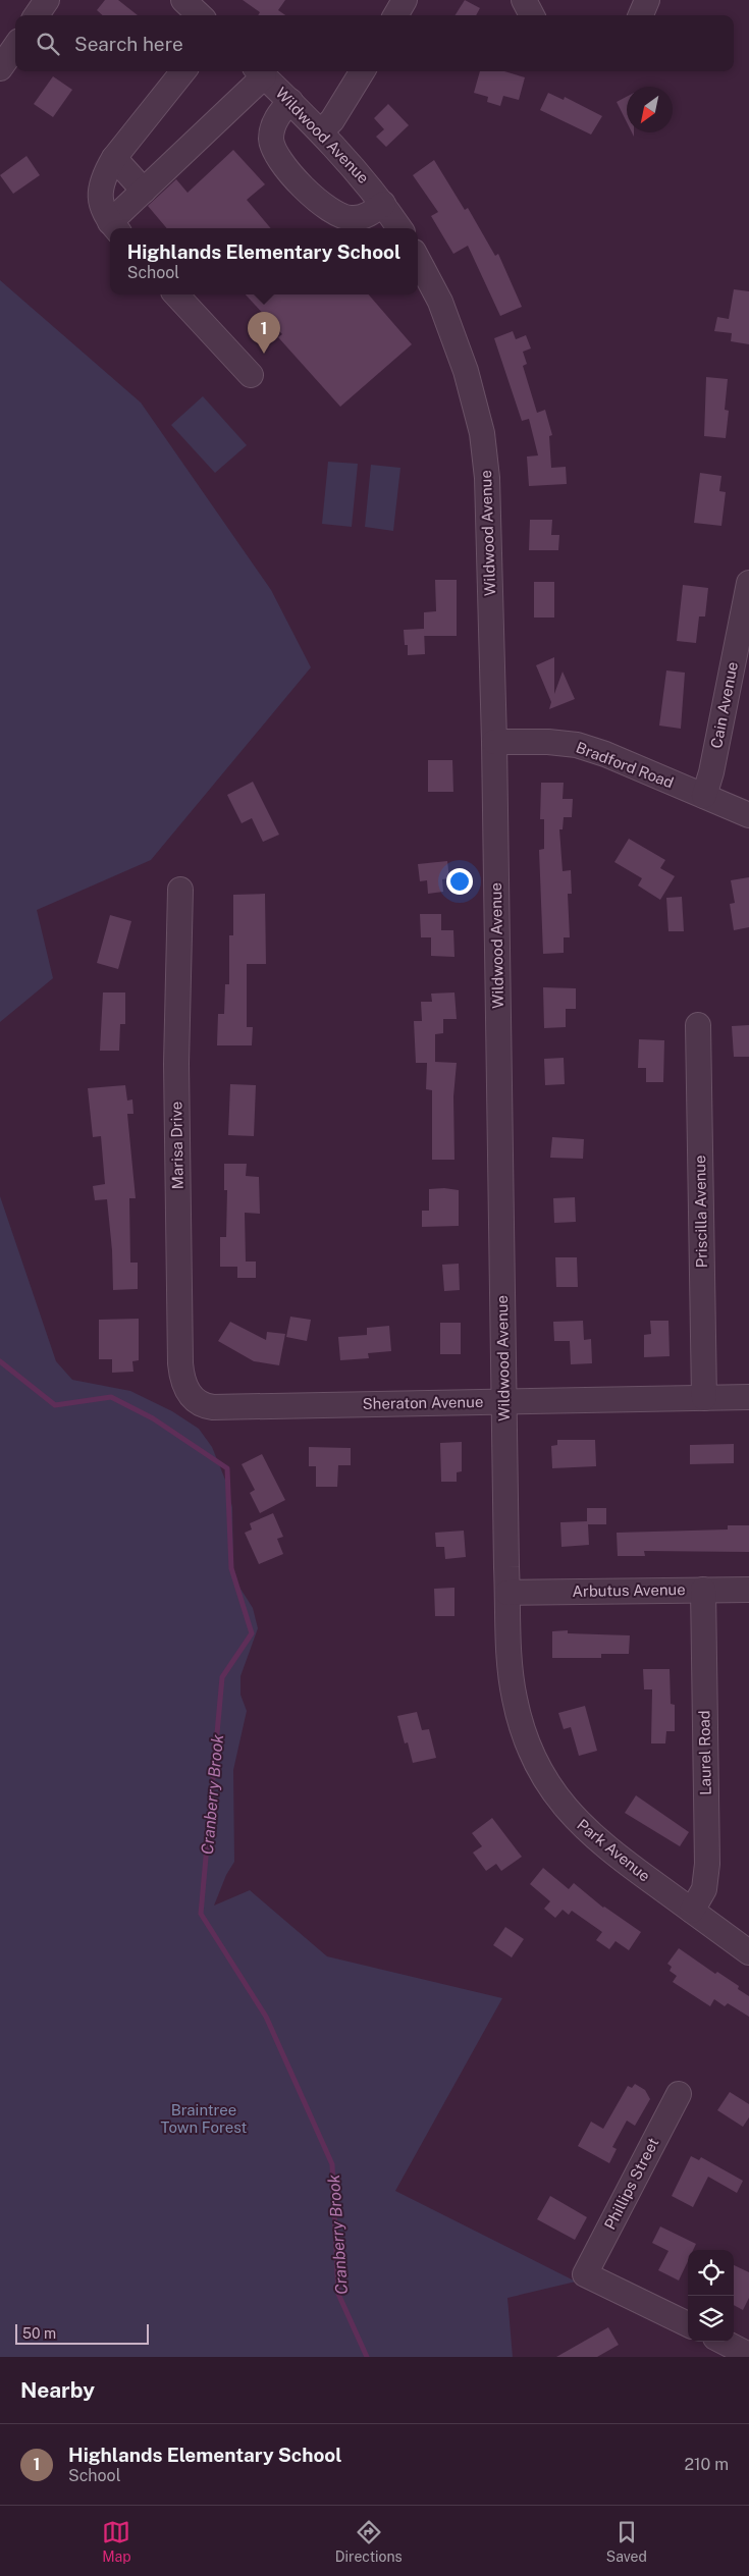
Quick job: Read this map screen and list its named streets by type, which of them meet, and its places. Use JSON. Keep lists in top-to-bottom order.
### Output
{
  "streets": {
    "street": [
      "Wildwood Avenue",
      "Cain Avenue",
      "Bradford Road",
      "Marisa Drive",
      "Priscilla Avenue",
      "Sheraton Avenue",
      "Arbutus Avenue",
      "Laurel Road",
      "Park Avenue",
      "Phillips Street"
    ]
  },
  "crossings": [
    ["Wildwood Avenue", "Bradford Road"],
    ["Wildwood Avenue", "Sheraton Avenue"],
    ["Wildwood Avenue", "Arbutus Avenue"],
    ["Wildwood Avenue", "Park Avenue"],
    ["Cain Avenue", "Bradford Road"],
    ["Marisa Drive", "Sheraton Avenue"],
    ["Priscilla Avenue", "Sheraton Avenue"],
    ["Arbutus Avenue", "Laurel Road"],
    ["Laurel Road", "Park Avenue"]
  ],
  "water": ["Cranberry Brook"],
  "parks": ["Braintree Town Forest"],
  "scale_bar": "50 m",
  "north": "bottom left",
  "page": {
    "search": "Search here",
    "popup": ["Highlands Elementary School", "School"],
    "pins": "1",
    "scale": "50 m",
    "heading": "Nearby",
    "list": [
      {
        "mark": "1",
        "name": "Highlands Elementary School",
        "note": "School",
        "value": "210 m"
      }
    ],
    "nav": ["Map", "Directions", "Saved"]
  }
}
